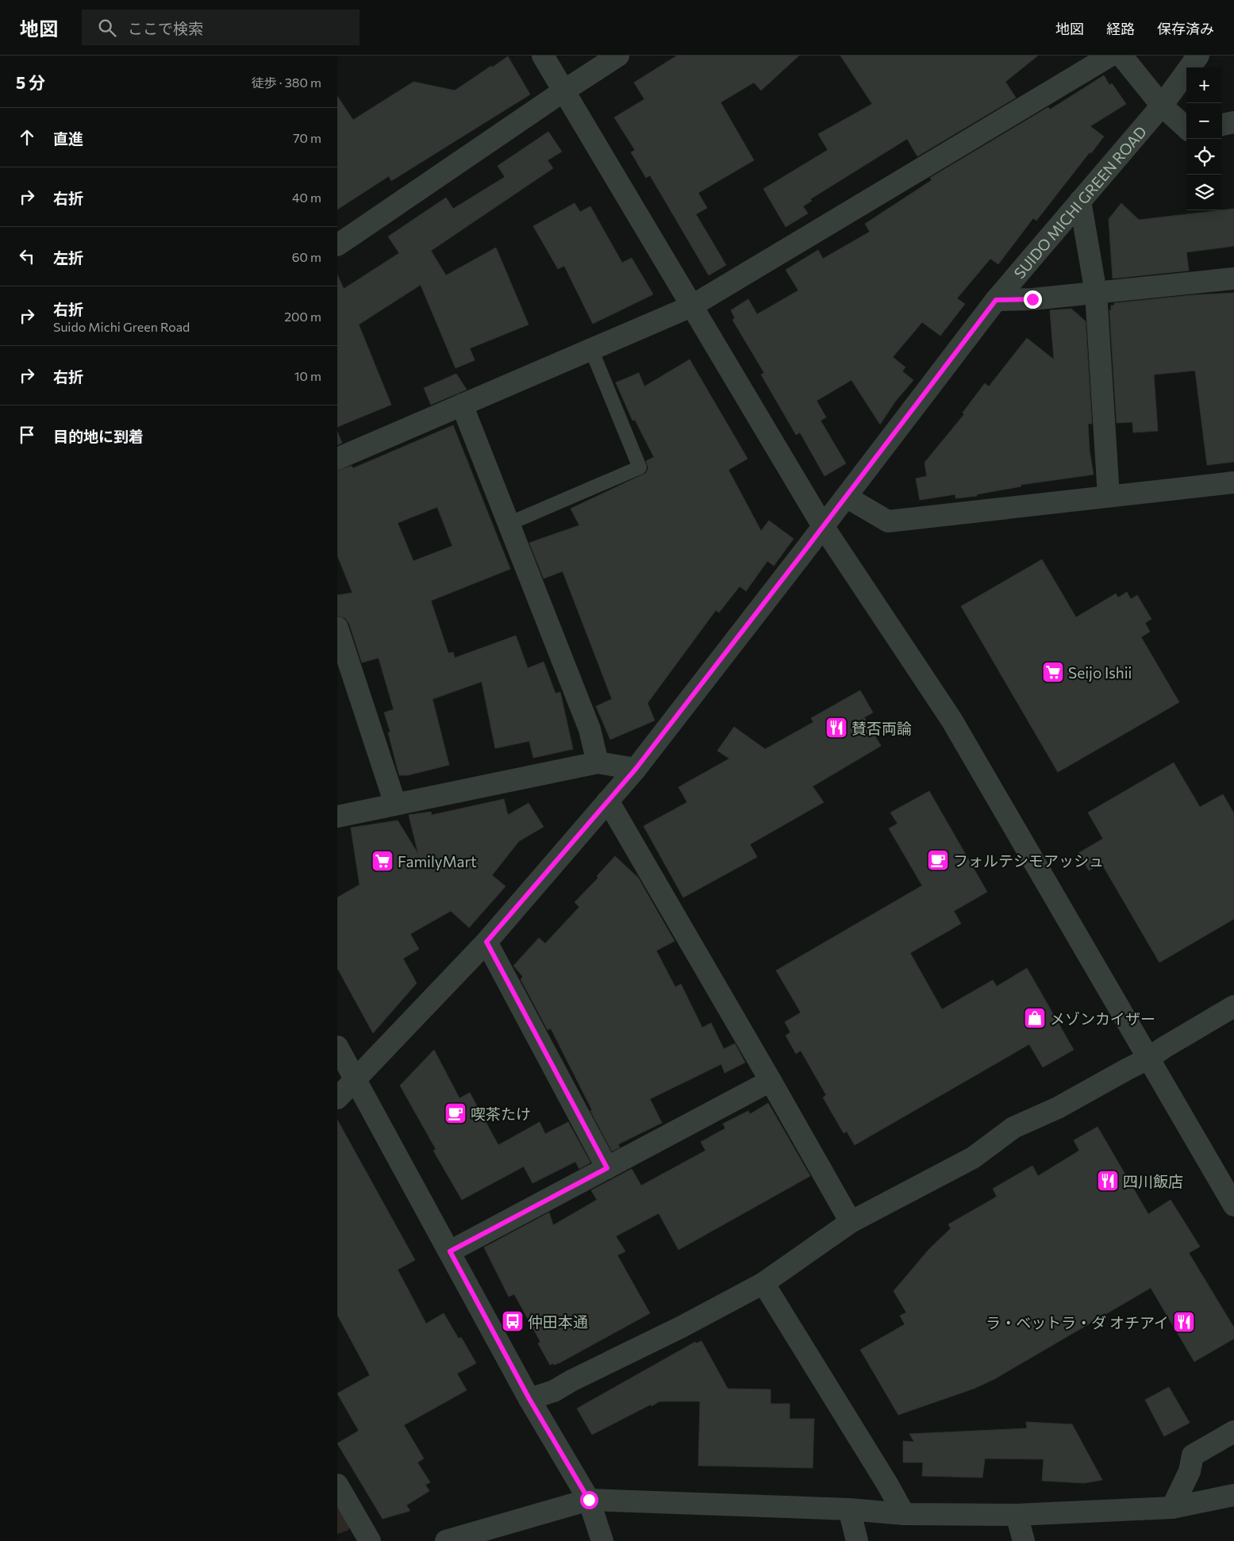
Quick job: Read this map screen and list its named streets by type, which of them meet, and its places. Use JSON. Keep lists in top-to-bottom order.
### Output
{
  "streets": {
    "street": ["SUIDO MICHI GREEN ROAD"]
  },
  "places": {
    "supermarket": ["Seijo Ishii", "FamilyMart"],
    "restaurant": ["賛否両論", "四川飯店", "ラ・ベットラ・ダ オチアイ"],
    "cafe": ["フォルテシモアッシュ", "喫茶たけ"],
    "shop": ["メゾンカイザー"],
    "bus stop": ["仲田本通"]
  },
  "page": {
    "header": "地図",
    "search": "ここで検索",
    "nav": ["地図", "経路", "保存済み"],
    "heading": ["5 分", "徒歩 · 380 m"],
    "map_buttons": ["+", "−"],
    "list": [
      ["直進", "70 m"],
      ["右折", "40 m"],
      ["左折", "60 m"],
      ["右折", "Suido Michi Green Road", "200 m"],
      ["右折", "10 m"],
      "目的地に到着"
    ]
  }
}
